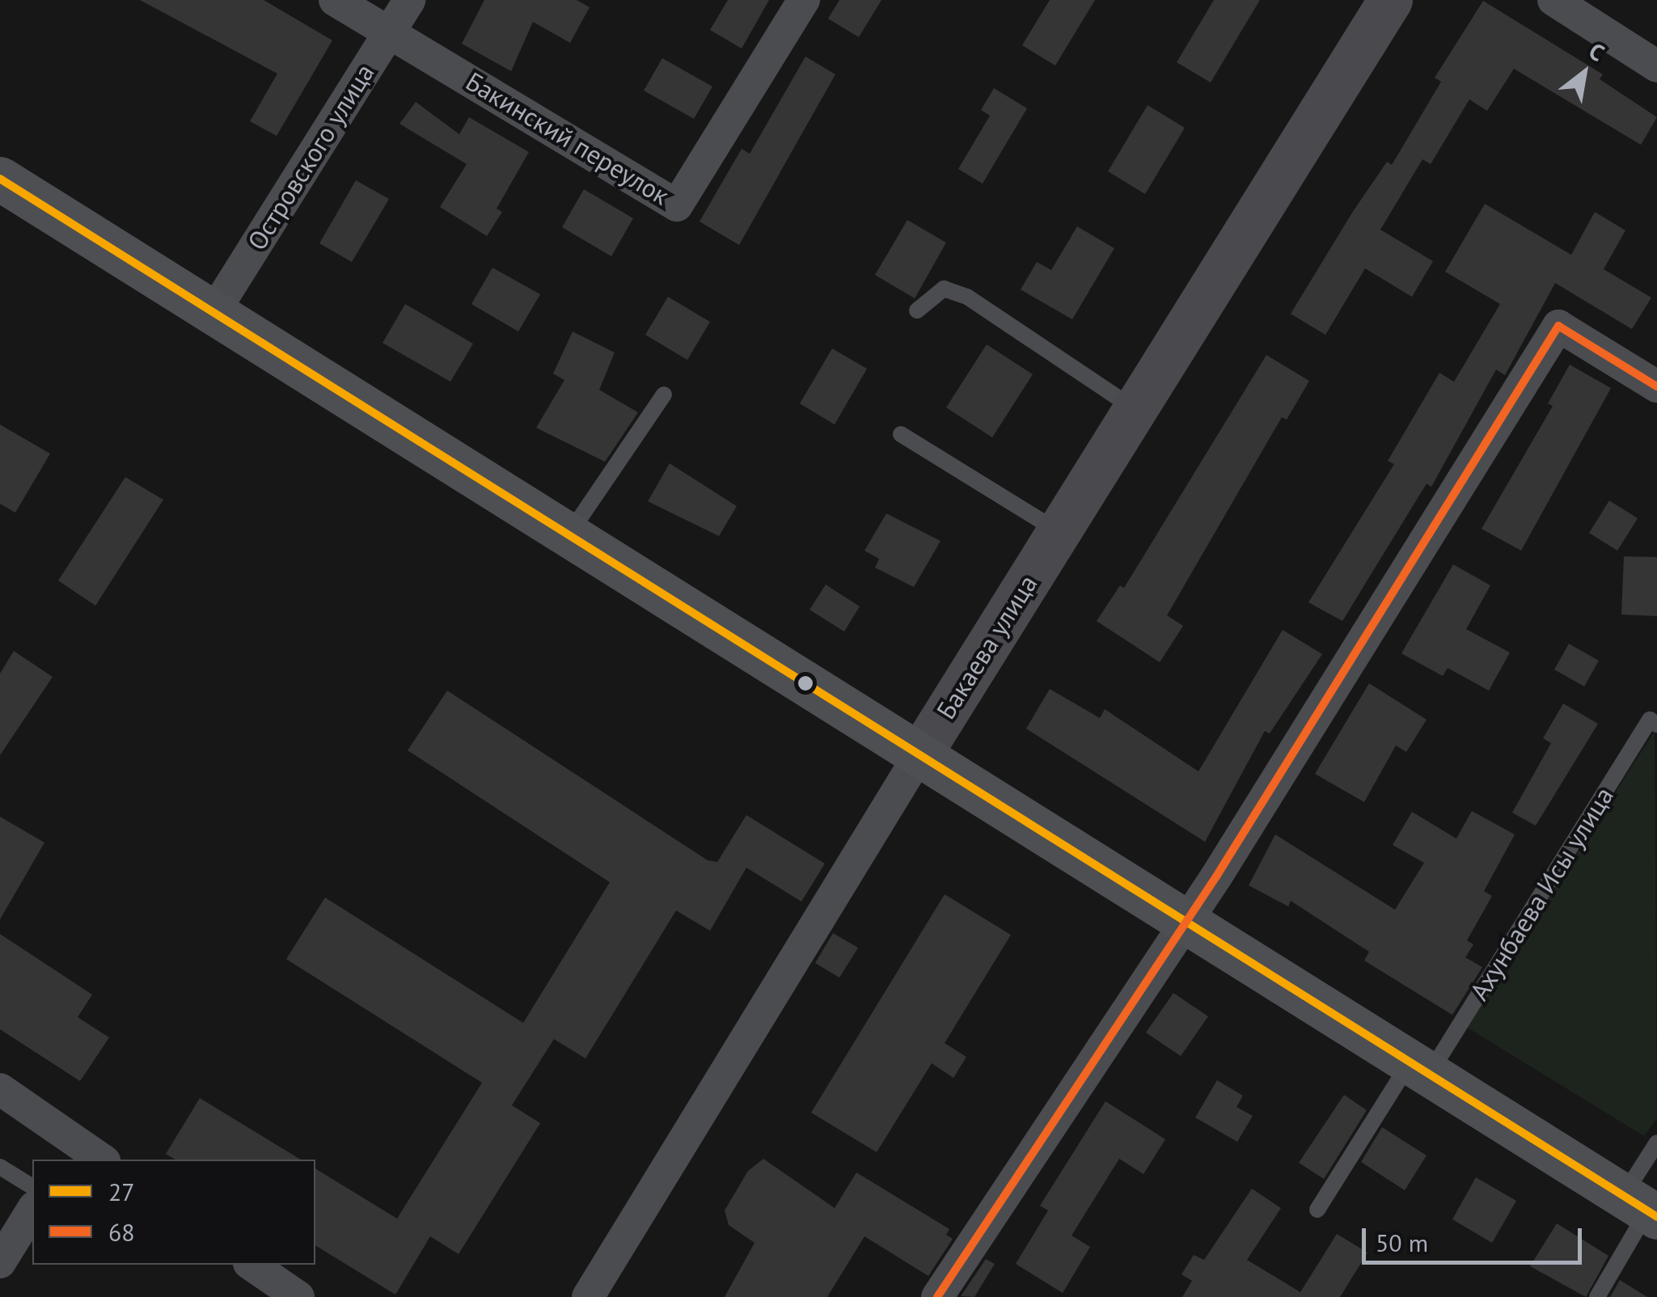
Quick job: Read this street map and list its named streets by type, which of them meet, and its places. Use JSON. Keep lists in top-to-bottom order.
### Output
{
  "streets": {
    "main road": ["Бакаева улица"],
    "street": ["Бакинский переулок", "Островского улица"],
    "lane": ["Ахунбаева Исы улица"]
  },
  "crossings": [
    ["Бакинский переулок", "Островского улица"]
  ],
  "lines": ["transit line 27", "transit line 68"],
  "legend": ["27", "68"],
  "scale_bar": "50 m",
  "north": "top right"
}
